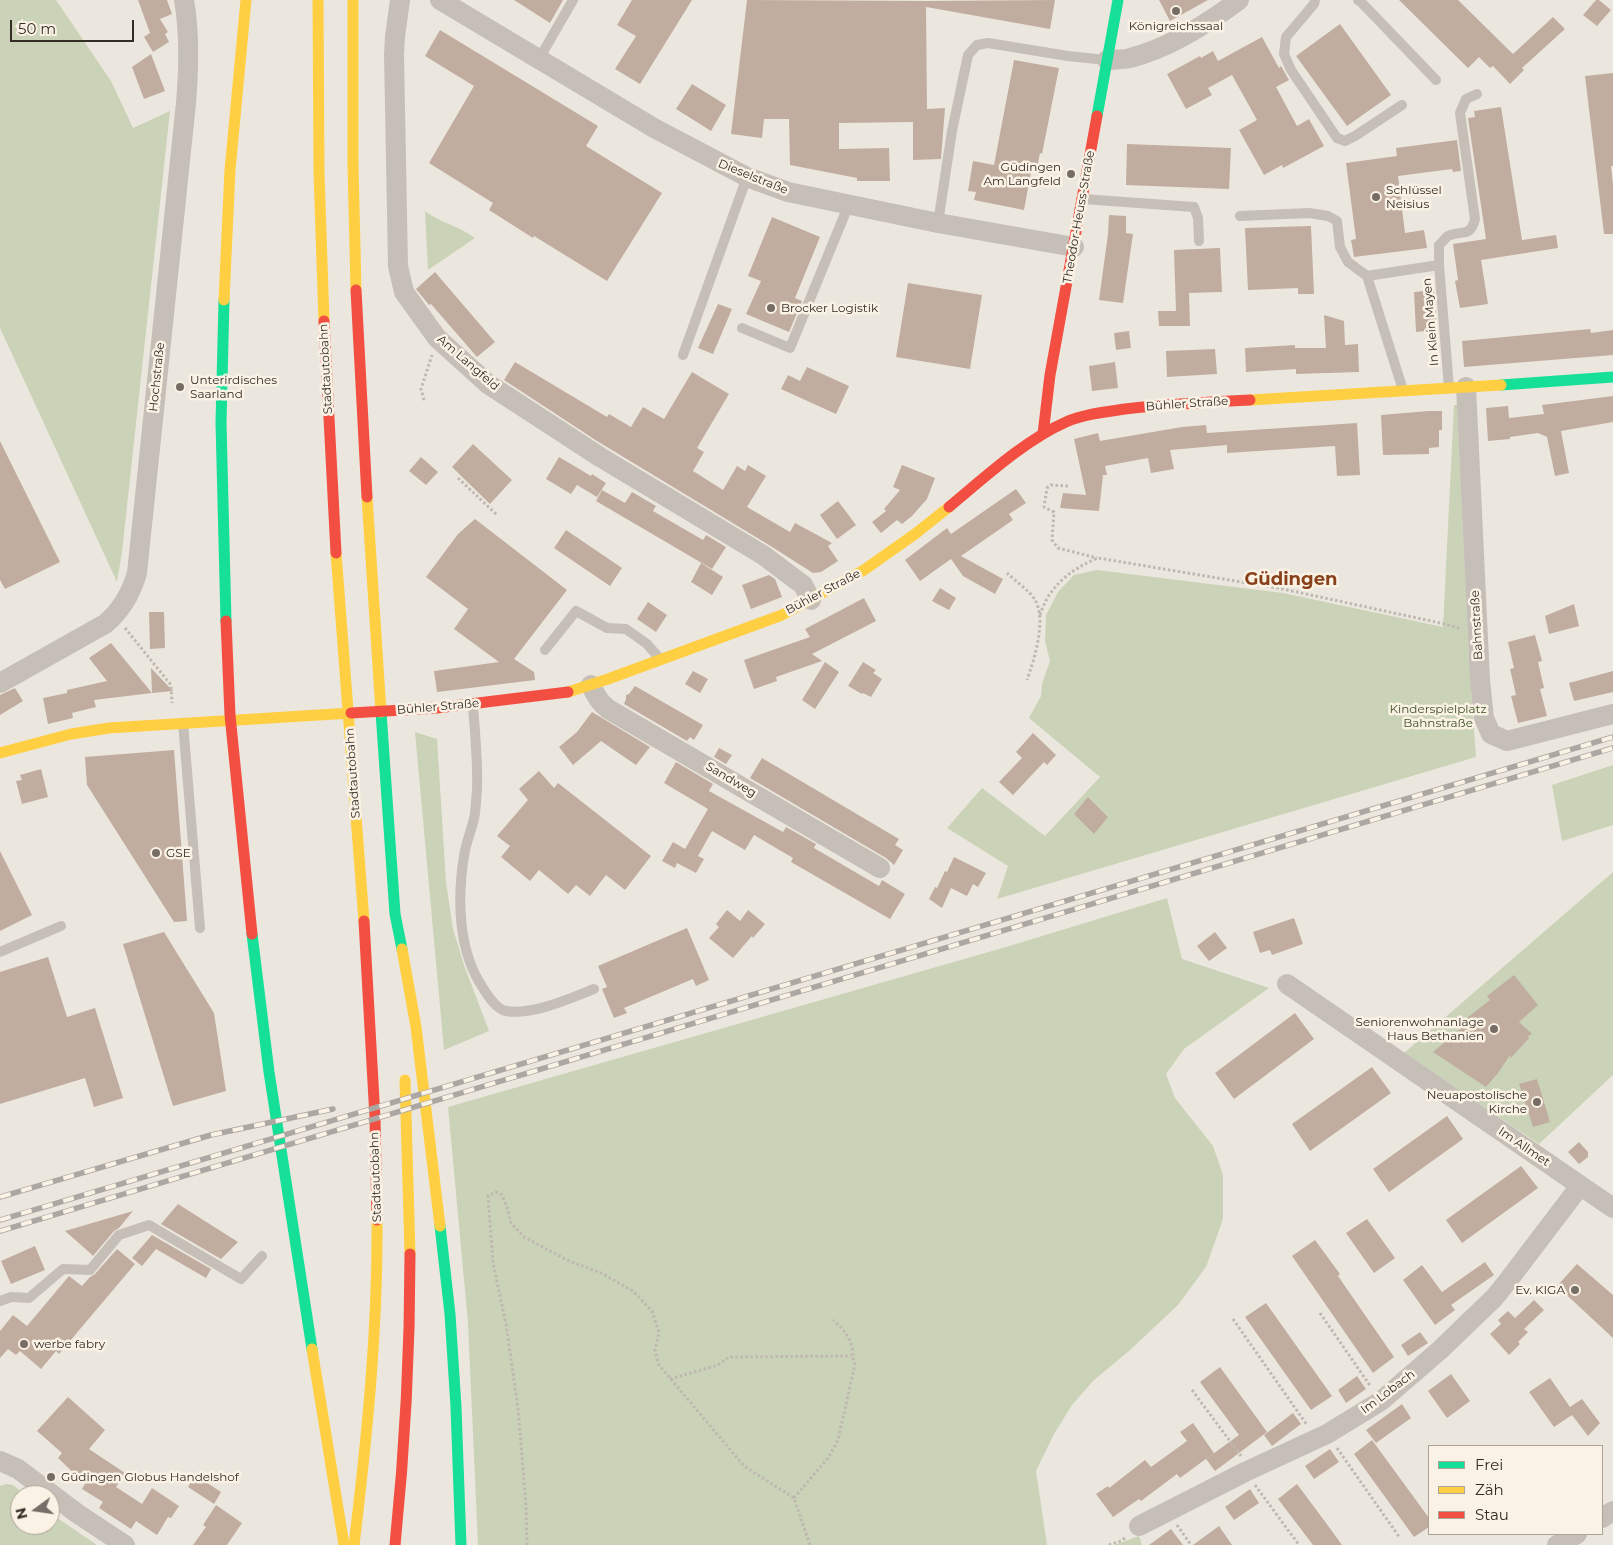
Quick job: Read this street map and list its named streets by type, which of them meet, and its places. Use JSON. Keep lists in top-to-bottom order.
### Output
{
  "streets": {
    "main road": ["Theodor-Heuss-Straße", "Stadtautobahn", "Bühler Straße"],
    "street": [
      "Dieselstraße",
      "Am Langfeld",
      "Hochstraße",
      "Bahnstraße",
      "Sandweg",
      "Im Allmet",
      "Im Lobach"
    ],
    "lane": ["In Klein Mayen"]
  },
  "crossings": [
    ["Dieselstraße", "Theodor-Heuss-Straße"],
    ["Theodor-Heuss-Straße", "Bühler Straße"],
    ["In Klein Mayen", "Bühler Straße"],
    ["In Klein Mayen", "Bahnstraße"],
    ["Am Langfeld", "Bühler Straße"],
    ["Bühler Straße", "Bahnstraße"],
    ["Bühler Straße", "Sandweg"],
    ["Im Allmet", "Im Lobach"]
  ],
  "districts": ["Güdingen"],
  "parks": ["Kinderspielplatz Bahnstraße"],
  "places": [
    "Königreichssaal",
    "Güdingen Am Langfeld",
    "Schlüssel Neisius",
    "Brocker Logistik",
    "Unterirdisches Saarland",
    "GSE",
    "Seniorenwohnanlage Haus Bethanien",
    "Neuapostolische Kirche",
    "Ev. KIGA",
    "werbe fabry",
    "Güdingen Globus Handelshof"
  ],
  "legend": ["Frei", "Zäh", "Stau"],
  "scale_bar": "50 m",
  "north": "left"
}
